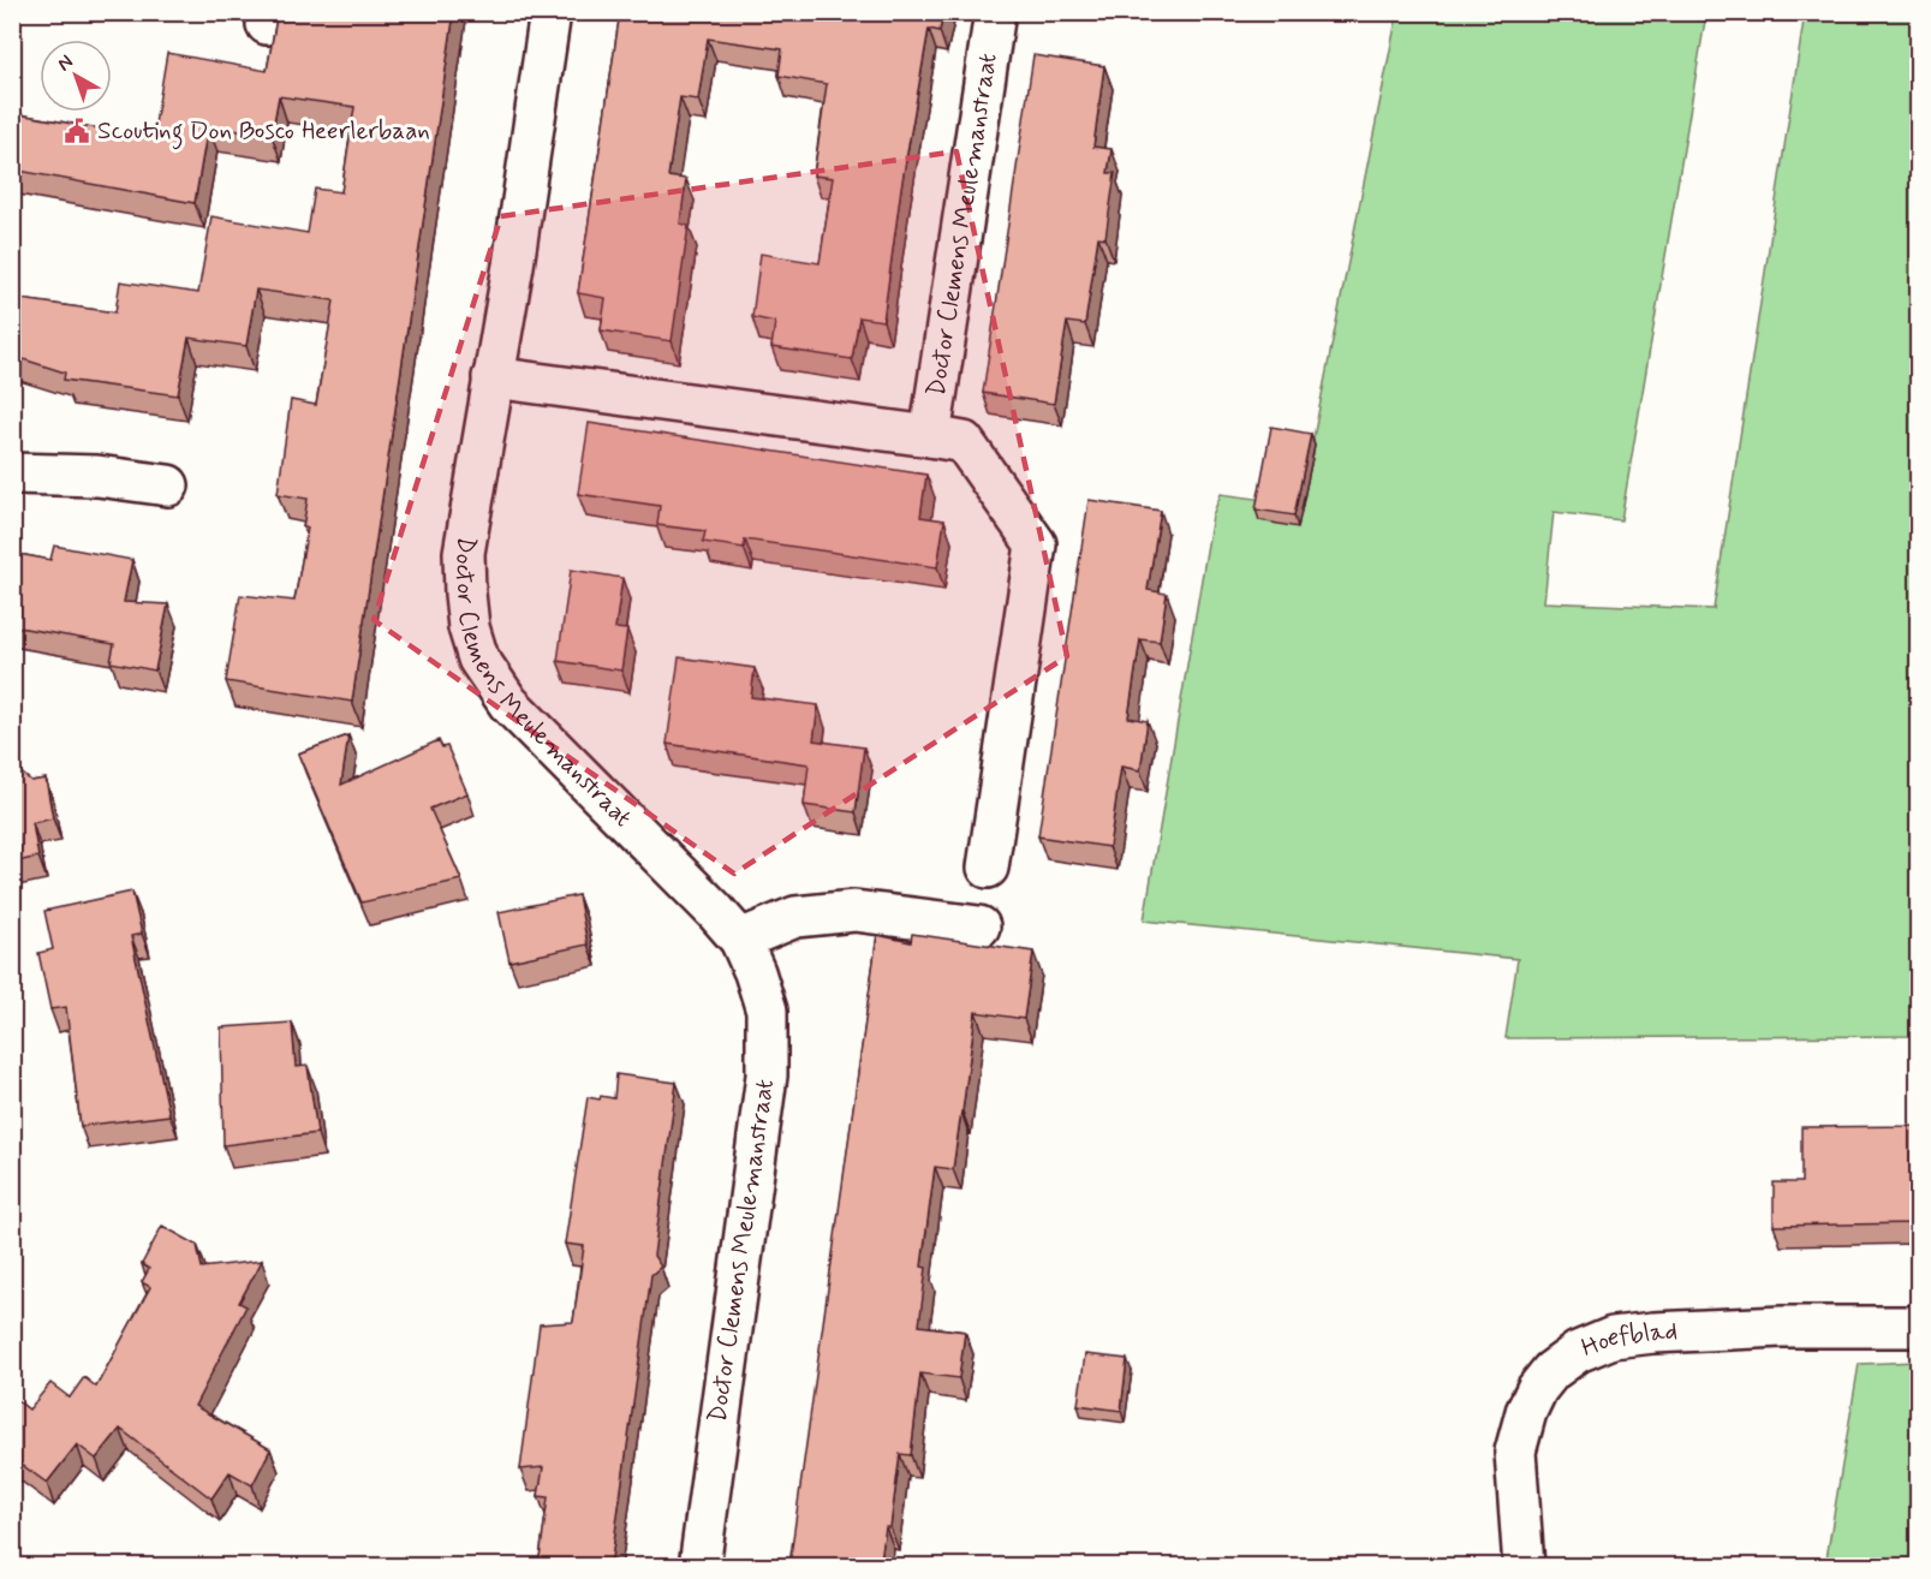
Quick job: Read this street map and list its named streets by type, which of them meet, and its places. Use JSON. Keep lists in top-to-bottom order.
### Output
{
  "streets": {
    "street": ["Doctor Clemens Meulemanstraat", "Hoefblad"]
  },
  "places": {
    "public building": ["Scouting Don Bosco Heerlerbaan"]
  },
  "north": "top left"
}
